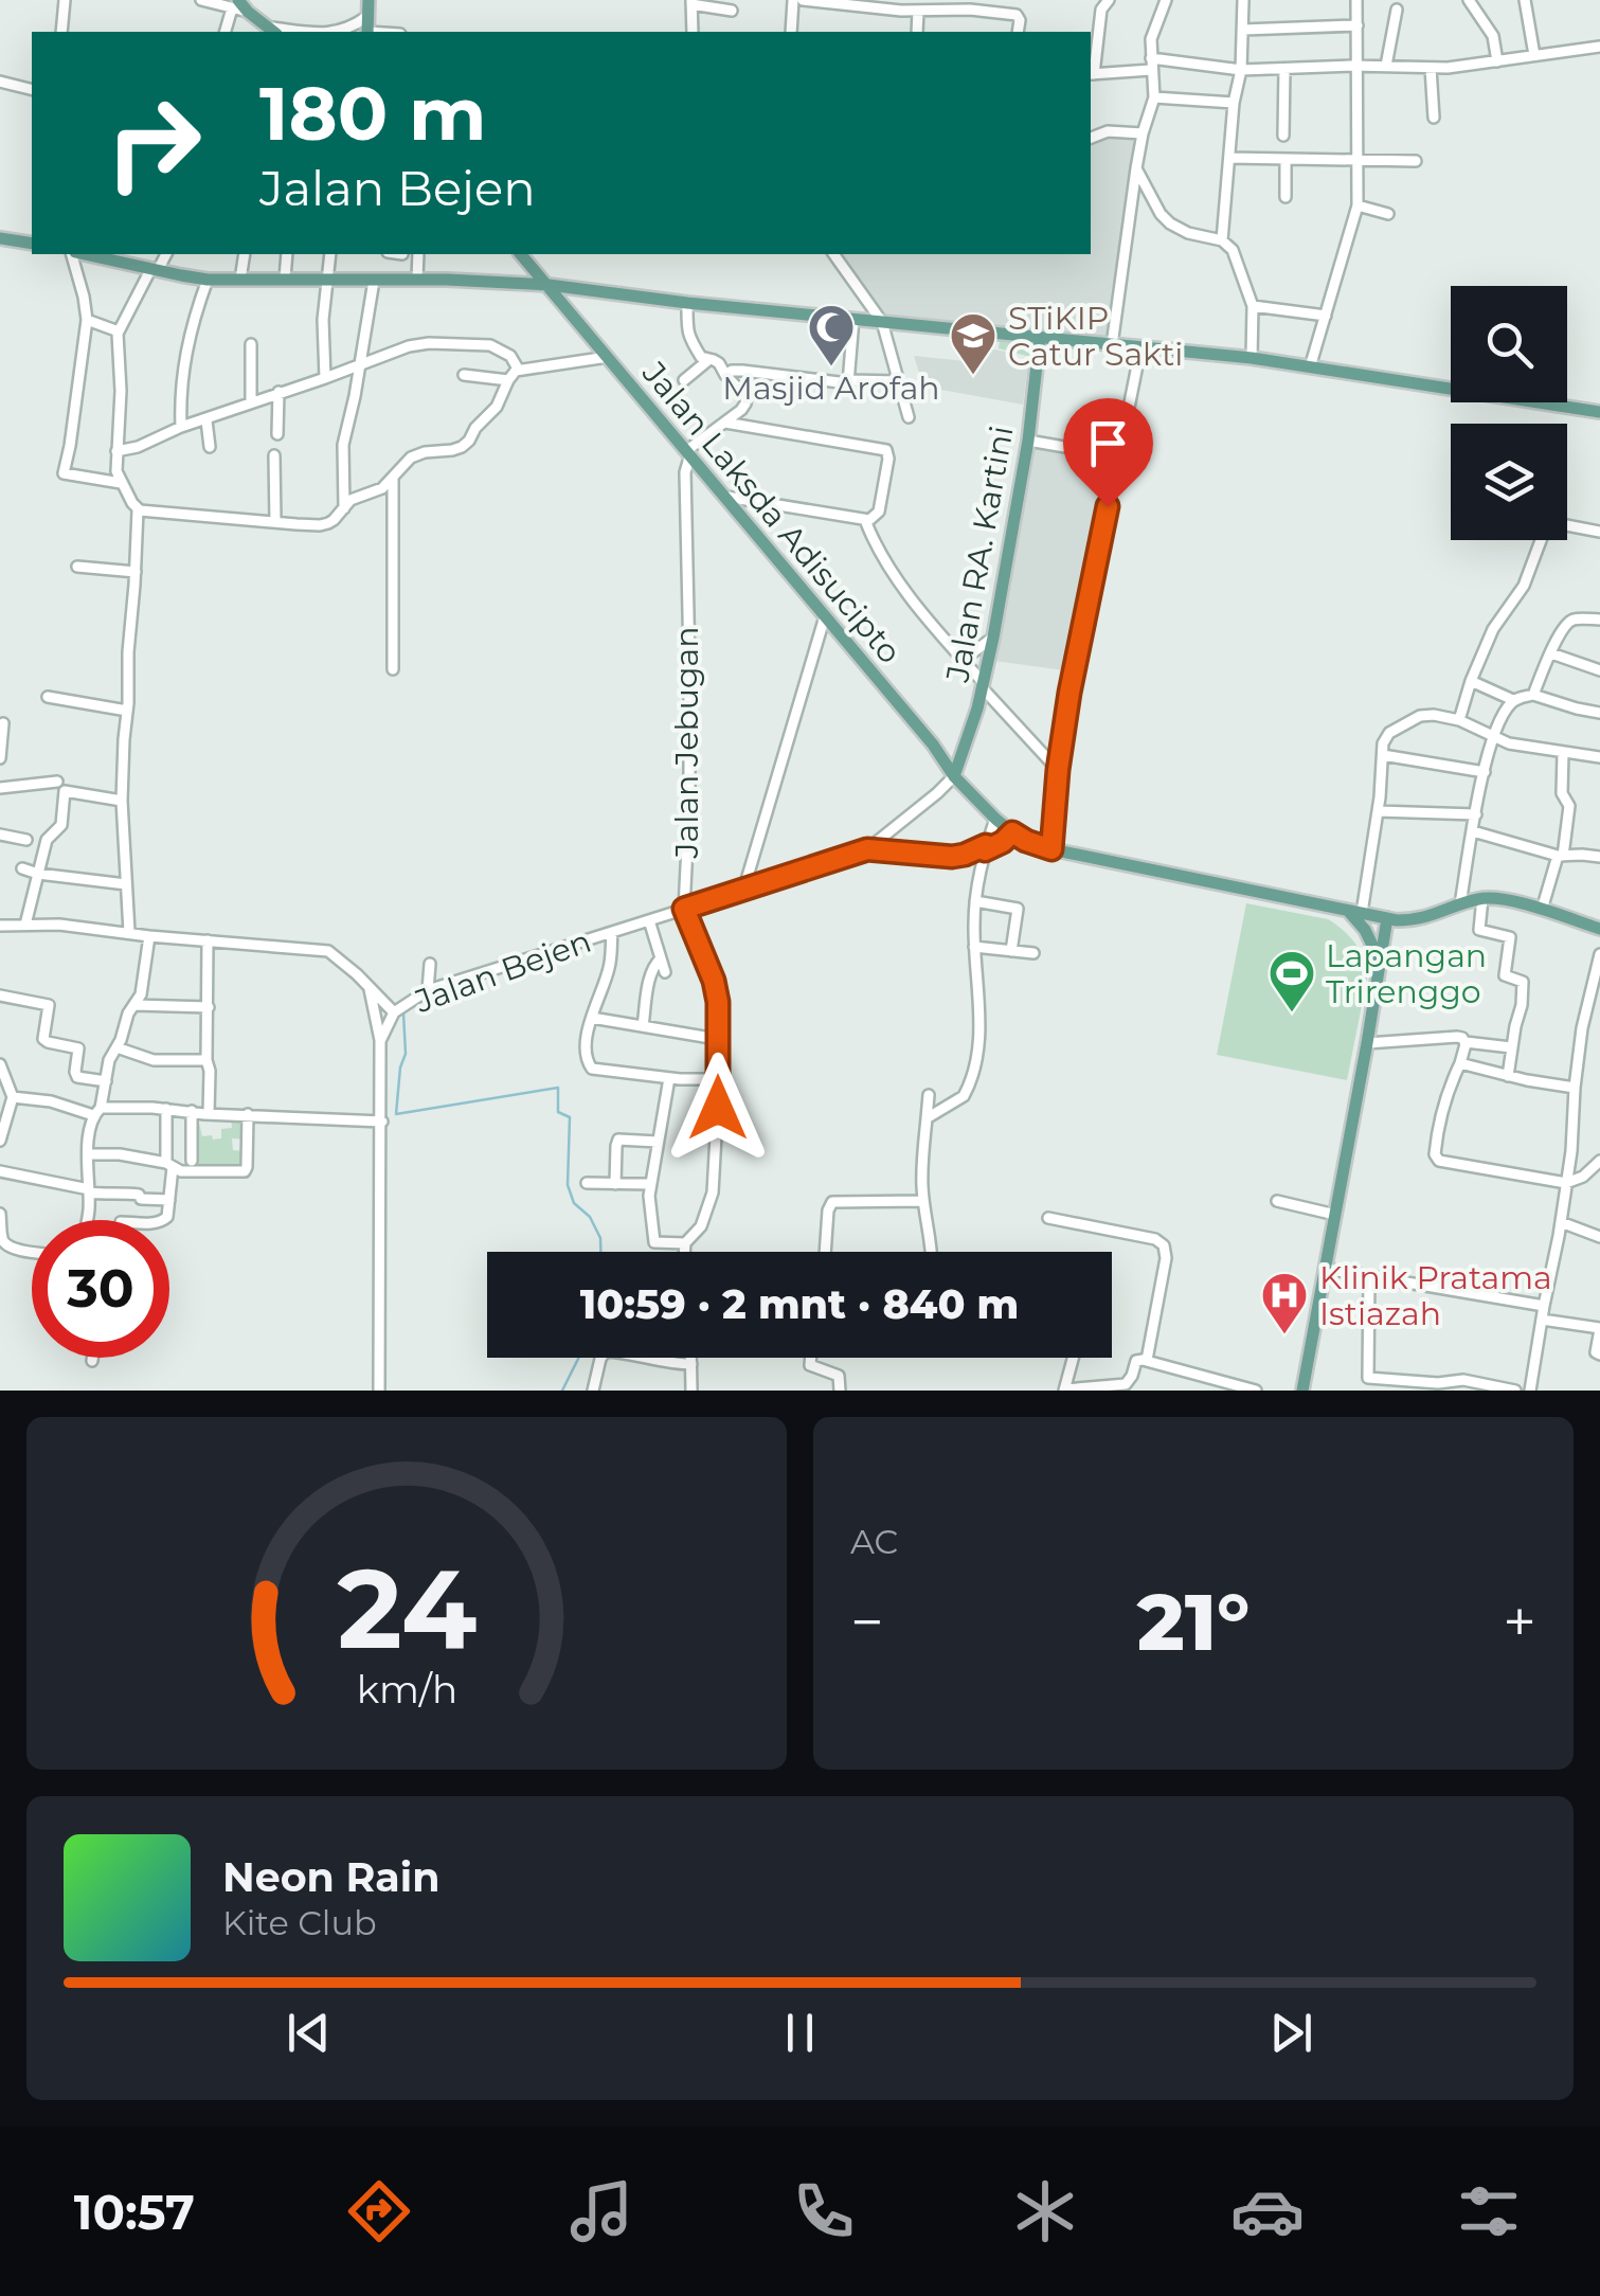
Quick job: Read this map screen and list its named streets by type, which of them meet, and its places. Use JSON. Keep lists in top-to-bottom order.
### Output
{
  "streets": {
    "main road": ["Jalan Laksda Adisucipto", "Jalan RA. Kartini"],
    "street": ["Jalan Jebugan", "Jalan Bejen"]
  },
  "crossings": [
    ["Jalan Laksda Adisucipto", "Jalan RA. Kartini"],
    ["Jalan Laksda Adisucipto", "Jalan Jebugan"],
    ["Jalan Laksda Adisucipto", "Jalan Bejen"],
    ["Jalan RA. Kartini", "Jalan Bejen"],
    ["Jalan Jebugan", "Jalan Bejen"]
  ],
  "places": {
    "mosque": ["Masjid Arofah"],
    "school or university": ["STiKIP Catur Sakti"],
    "sports": ["Lapangan Trirenggo"],
    "hospital": ["Klinik Pratama Istiazah"]
  },
  "page": {
    "turn": ["180 m", "Jalan Bejen"],
    "limit": "30",
    "trip": "10:59 · 2 mnt · 840 m",
    "tile": "AC",
    "heat": ["−", "21°", "+"],
    "song": ["Neon Rain", "Kite Club"],
    "tabs": "10:57",
    "gauge": ["24", "km/h"]
  }
}
